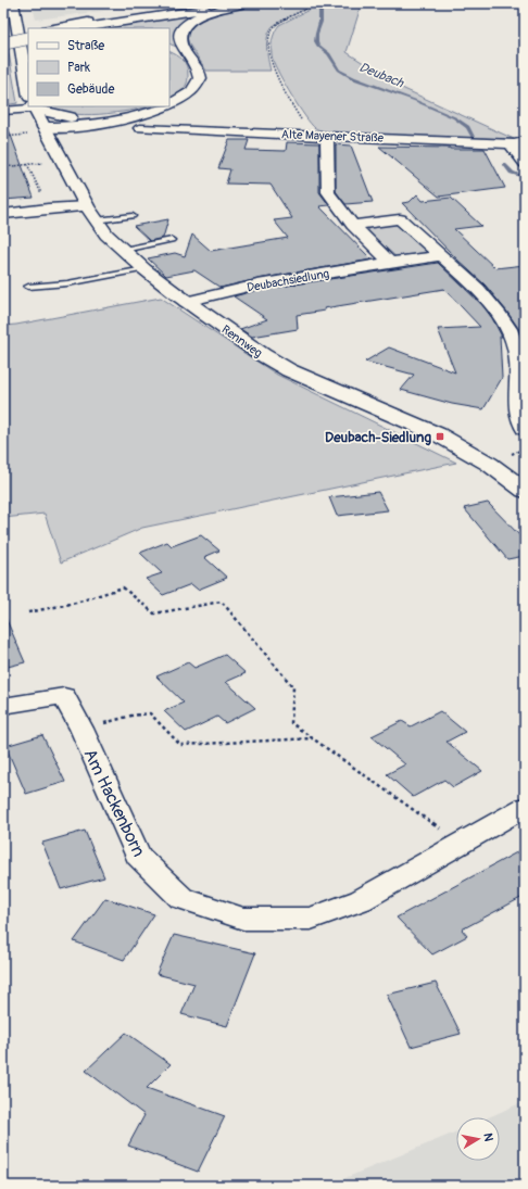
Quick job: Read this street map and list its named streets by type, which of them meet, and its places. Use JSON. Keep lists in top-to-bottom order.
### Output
{
  "streets": {
    "main road": ["Rennweg"],
    "street": ["Alte Mayener Straße", "Deubachsiedlung", "Am Hackenborn"]
  },
  "crossings": [
    ["Deubachsiedlung", "Rennweg"]
  ],
  "water": ["Deubach"],
  "places": {
    "transit": ["Deubach-Siedlung"]
  },
  "legend": ["Straße", "Park", "Gebäude"],
  "north": "right"
}
